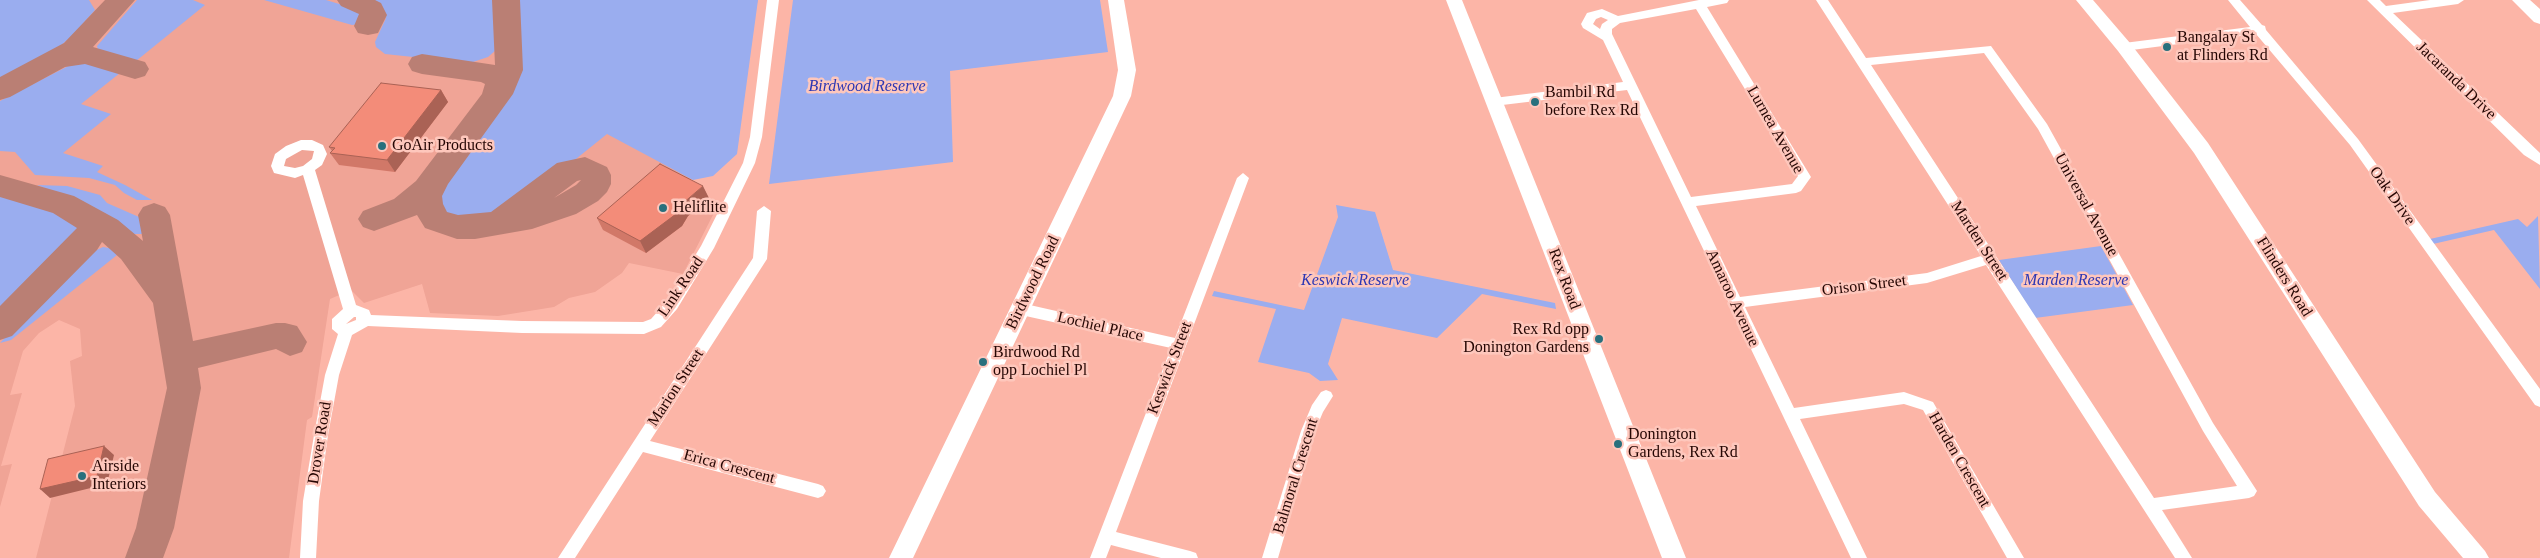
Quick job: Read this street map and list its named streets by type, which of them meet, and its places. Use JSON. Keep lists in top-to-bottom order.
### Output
{
  "streets": {
    "street": [
      "Jacaranda Drive",
      "Lurnea Avenue",
      "Oak Drive",
      "Universal Avenue",
      "Marden Street",
      "Flinders Road",
      "Rex Road",
      "Birdwood Road",
      "Orison Street",
      "Link Road",
      "Amaroo Avenue",
      "Lochiel Place",
      "Keswick Street",
      "Marion Street",
      "Drover Road",
      "Harden Crescent",
      "Erica Crescent",
      "Balmoral Crescent"
    ]
  },
  "crossings": [
    ["Lurnea Avenue", "Amaroo Avenue"],
    ["Universal Avenue", "Marden Street"],
    ["Marden Street", "Orison Street"],
    ["Birdwood Road", "Lochiel Place"],
    ["Orison Street", "Amaroo Avenue"],
    ["Amaroo Avenue", "Harden Crescent"],
    ["Lochiel Place", "Keswick Street"],
    ["Marion Street", "Erica Crescent"]
  ],
  "parks": ["Birdwood Reserve", "Keswick Reserve", "Marden Reserve"],
  "places": [
    "Bangalay St at Flinders Rd",
    "Bambil Rd before Rex Rd",
    "GoAir Products",
    "Heliflite",
    "Rex Rd opp Donington Gardens",
    "Birdwood Rd opp Lochiel Pl",
    "Donington Gardens, Rex Rd",
    "Airside Interiors"
  ]
}
